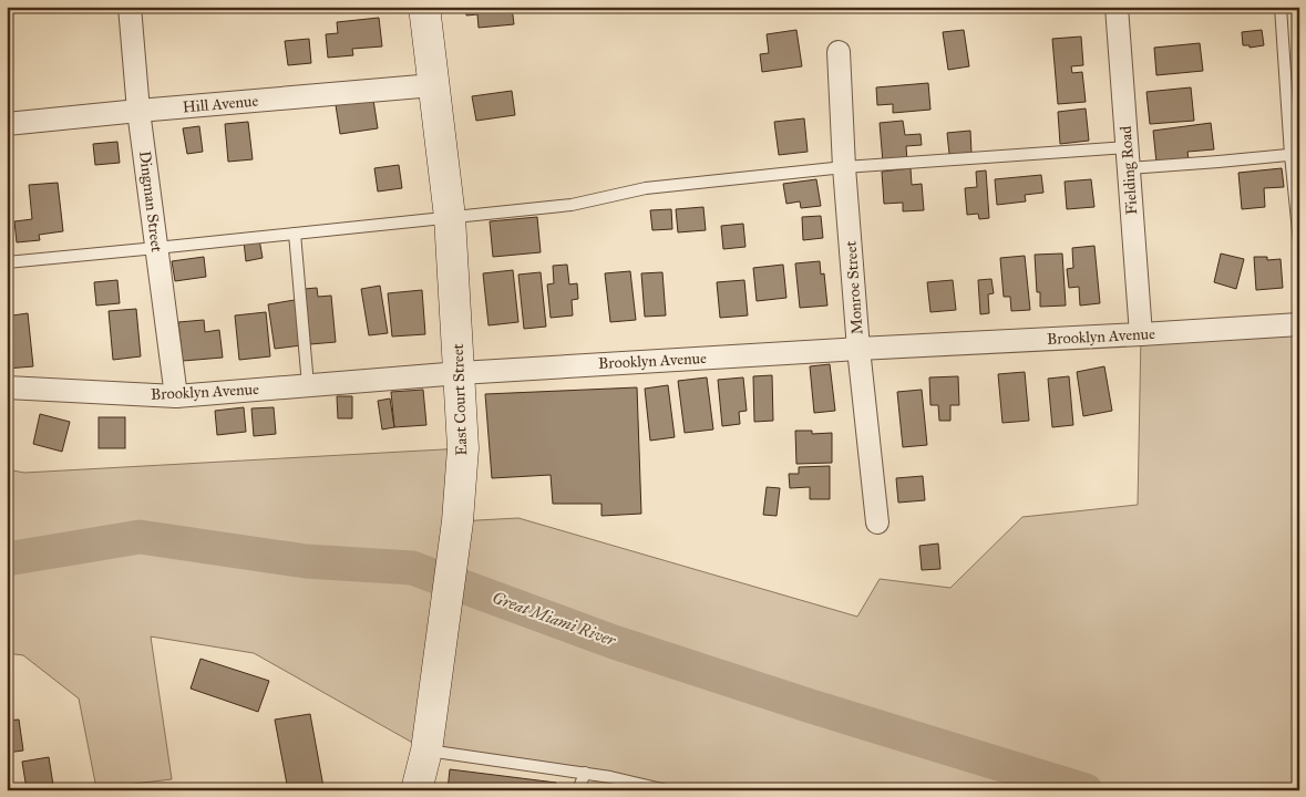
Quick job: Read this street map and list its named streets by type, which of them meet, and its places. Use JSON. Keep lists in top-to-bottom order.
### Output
{
  "streets": {
    "main road": ["East Court Street"],
    "street": [
      "Hill Avenue",
      "Fielding Road",
      "Dingman Street",
      "Monroe Street",
      "Brooklyn Avenue"
    ]
  },
  "crossings": [
    ["Hill Avenue", "Dingman Street"],
    ["Hill Avenue", "East Court Street"],
    ["Fielding Road", "Brooklyn Avenue"],
    ["Dingman Street", "Brooklyn Avenue"],
    ["Monroe Street", "Brooklyn Avenue"],
    ["Brooklyn Avenue", "East Court Street"]
  ],
  "water": ["Great Miami River"]
}
